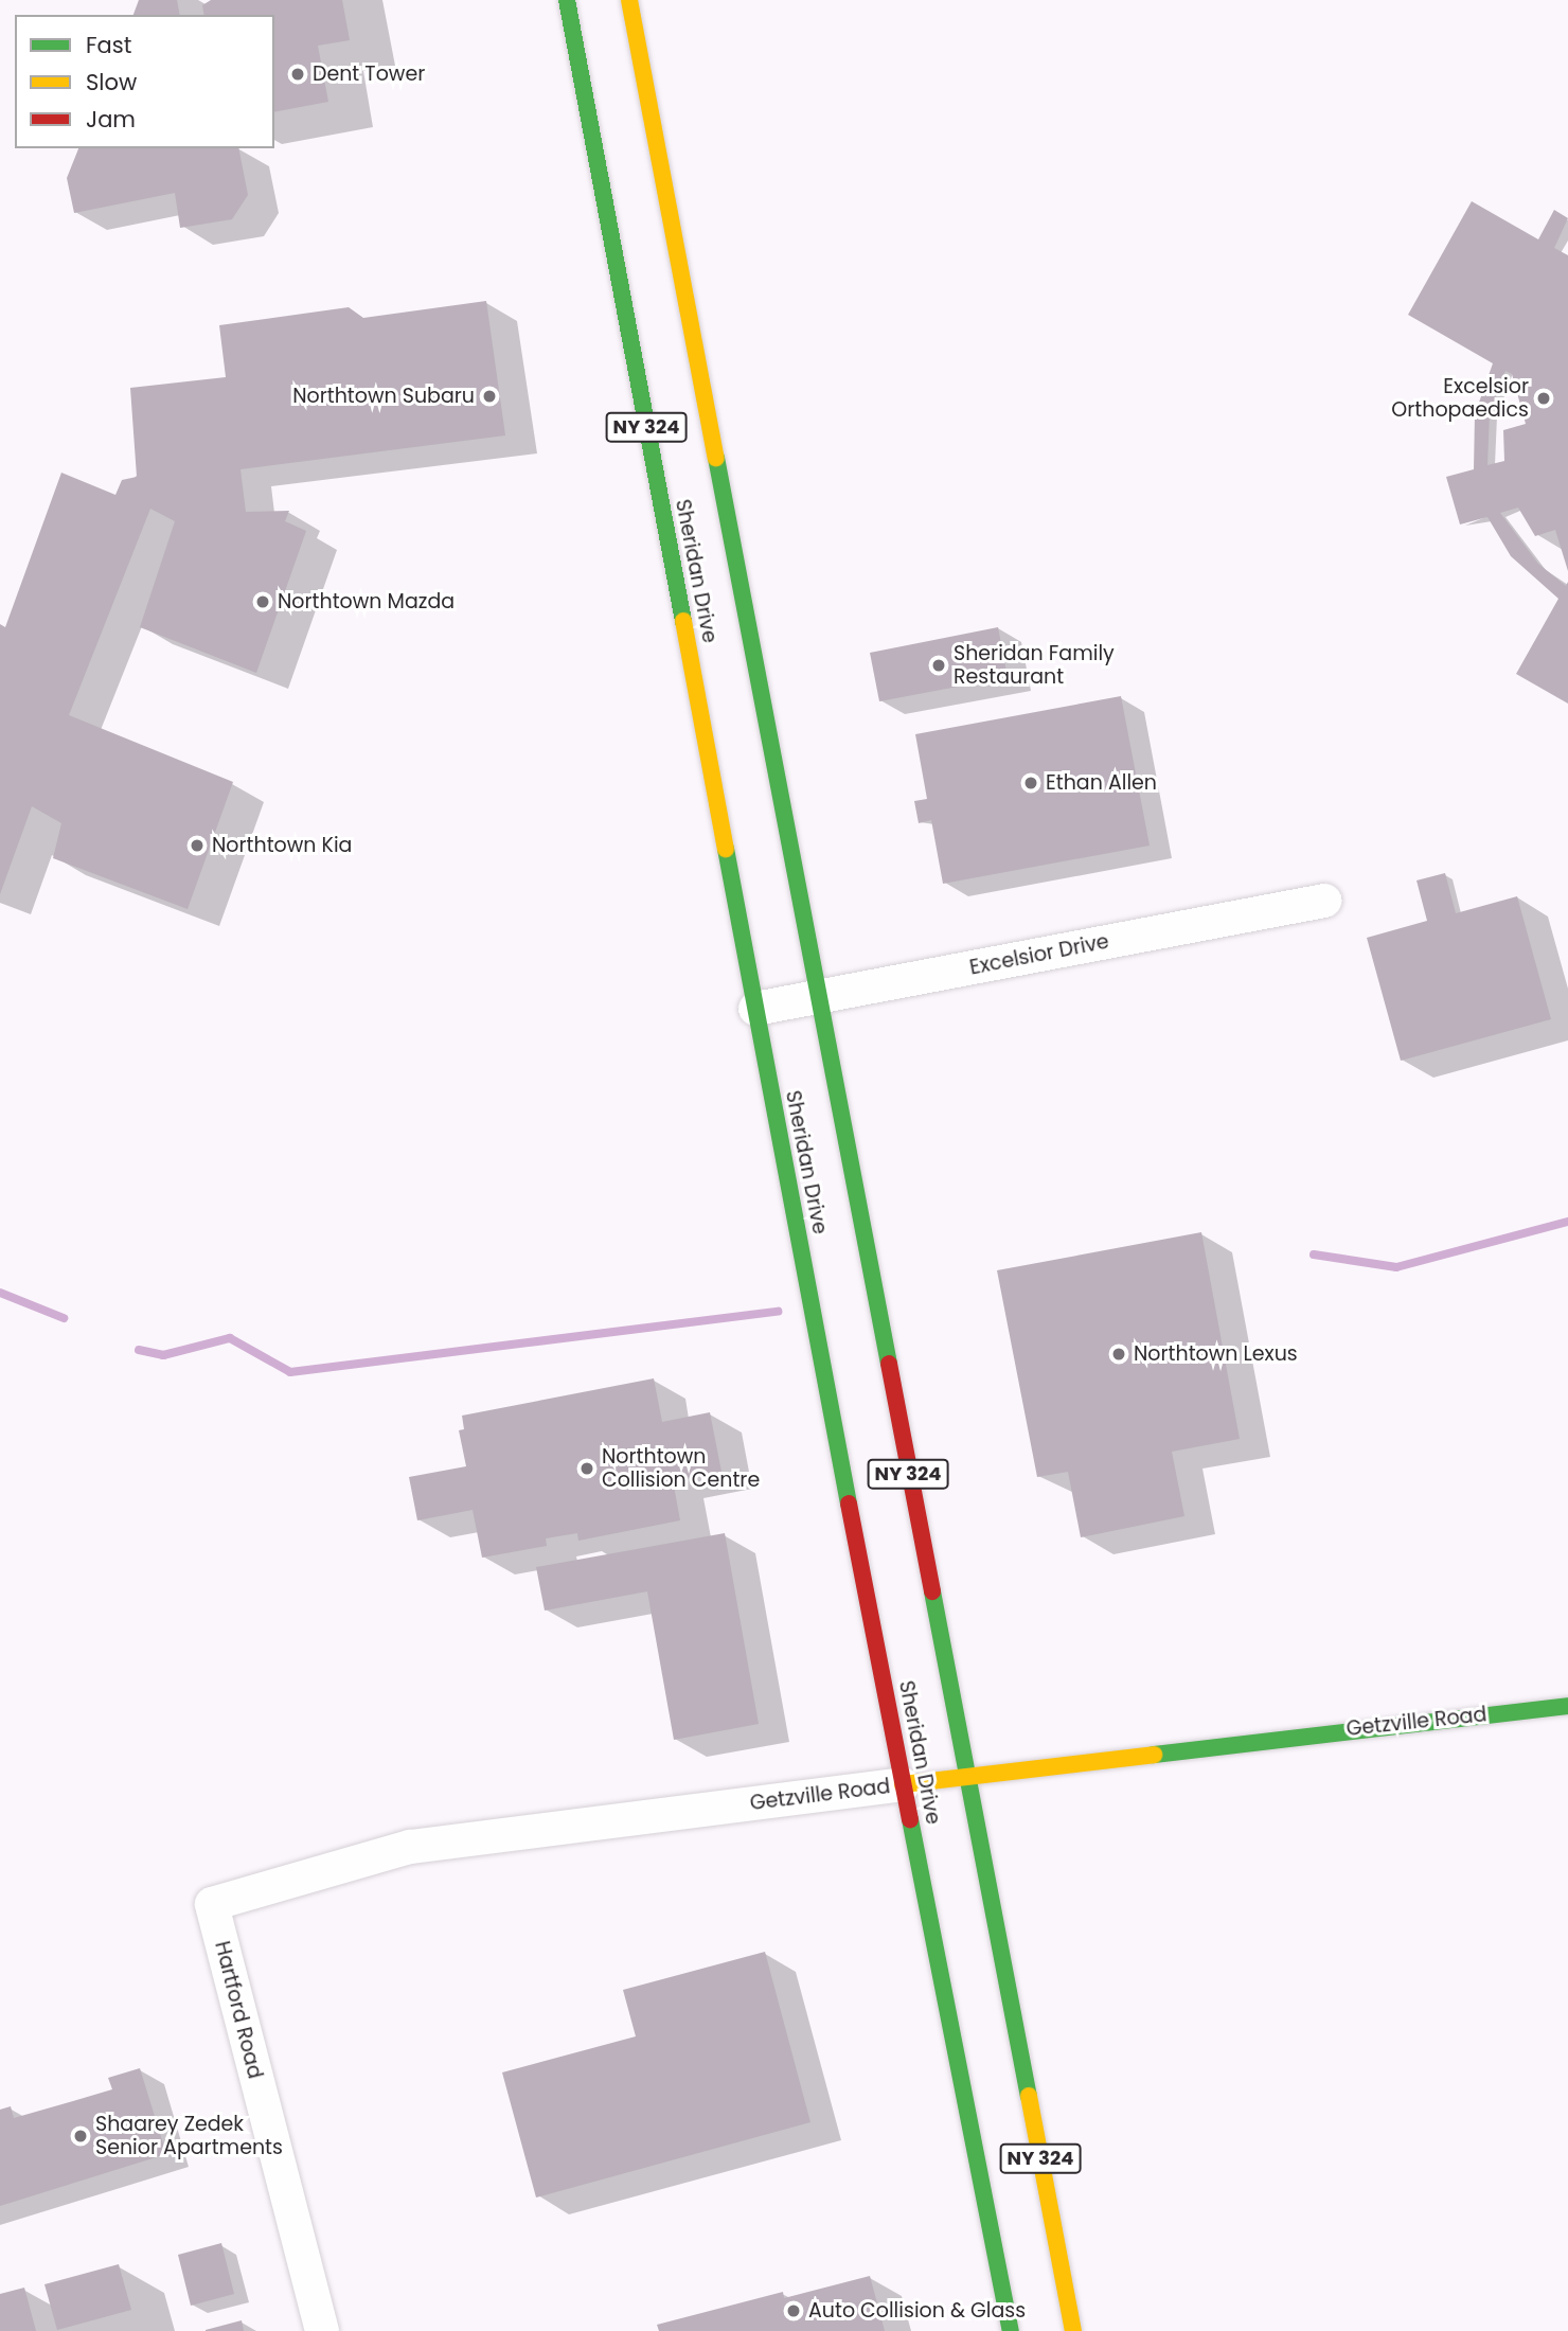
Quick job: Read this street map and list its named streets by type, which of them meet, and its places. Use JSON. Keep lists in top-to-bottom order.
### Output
{
  "streets": {
    "main road": ["NY 324", "Sheridan Drive", "Getzville Road"],
    "street": ["Excelsior Drive", "Hartford Road"]
  },
  "crossings": [
    ["Sheridan Drive", "Excelsior Drive"],
    ["Sheridan Drive", "Getzville Road"],
    ["Getzville Road", "Hartford Road"]
  ],
  "places": [
    "Dent Tower",
    "Northtown Subaru",
    "Excelsior Orthopaedics",
    "Northtown Mazda",
    "Sheridan Family Restaurant",
    "Ethan Allen",
    "Northtown Kia",
    "Northtown Lexus",
    "Northtown Collision Centre",
    "Shaarey Zedek Senior Apartments",
    "Auto Collision & Glass"
  ],
  "legend": ["Fast", "Slow", "Jam"]
}
